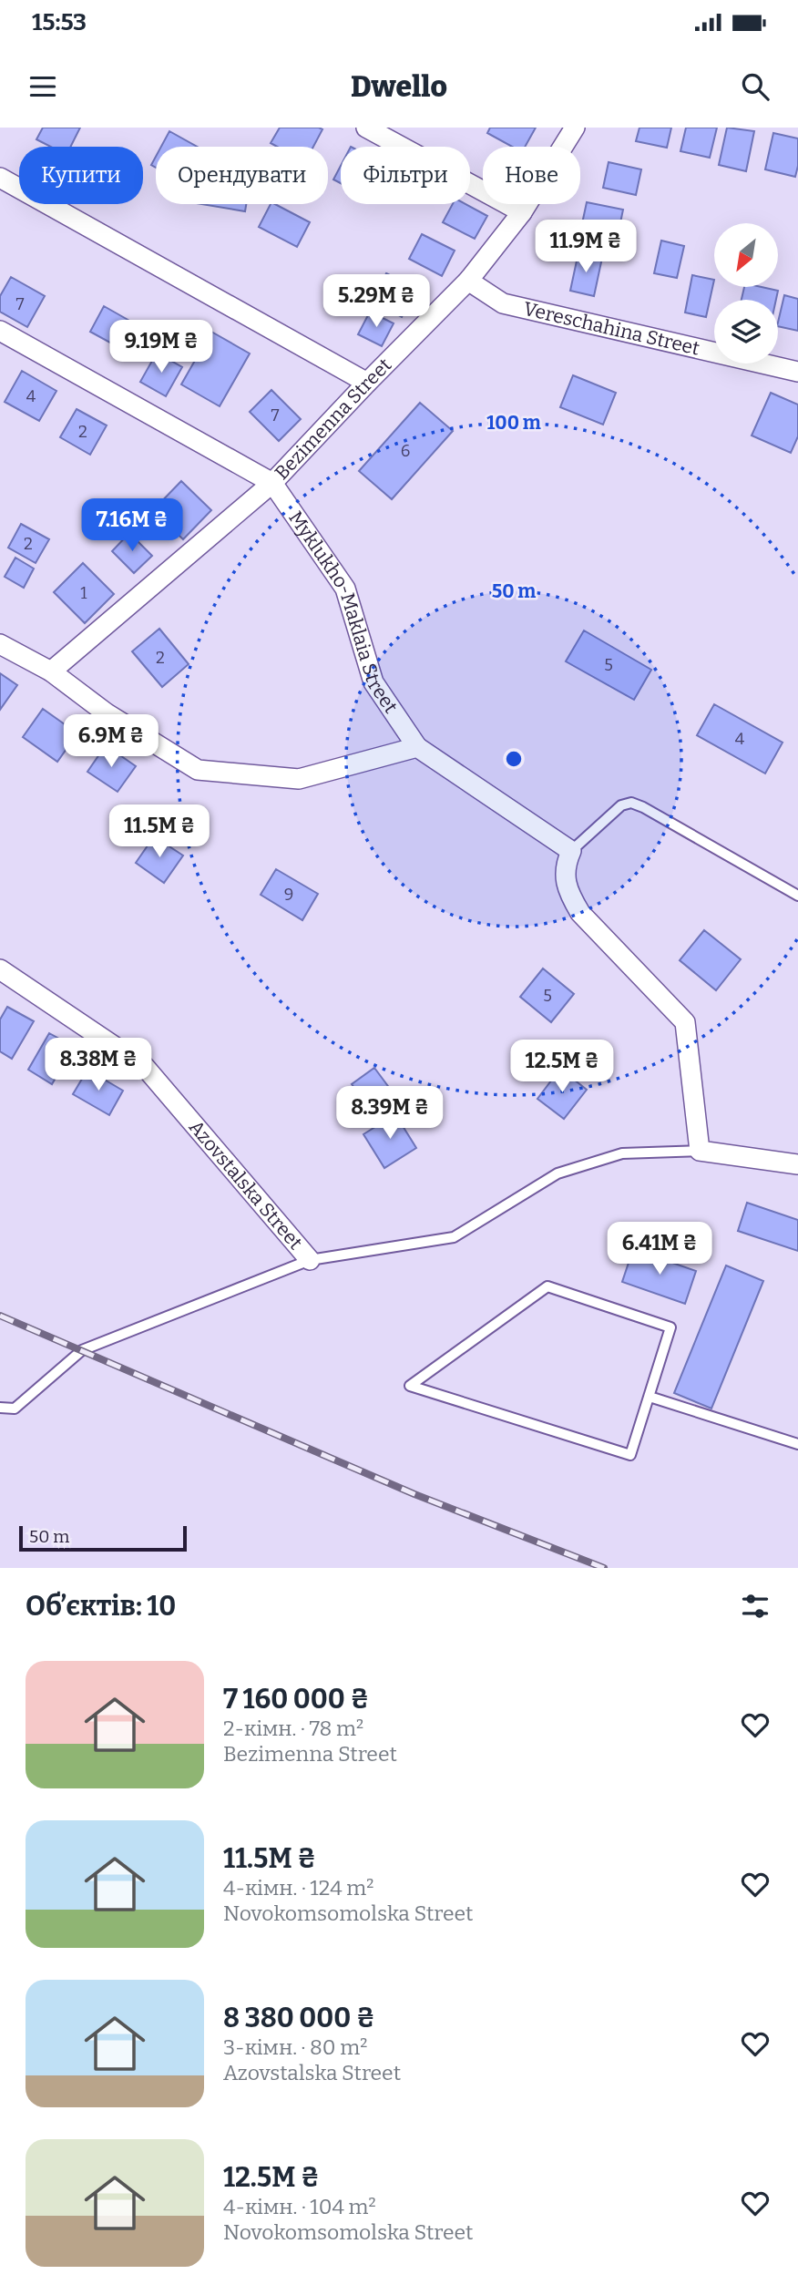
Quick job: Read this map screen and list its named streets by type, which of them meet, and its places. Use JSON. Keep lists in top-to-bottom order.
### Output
{
  "streets": {
    "street": [
      "Vereschahina Street",
      "Bezimenna Street",
      "Myklukho-Maklaia Street",
      "Azovstalska Street"
    ]
  },
  "crossings": [
    ["Vereschahina Street", "Bezimenna Street"],
    ["Bezimenna Street", "Myklukho-Maklaia Street"]
  ],
  "house_numbers": [
    "7",
    "4",
    "7",
    "2",
    "6",
    "2",
    "1",
    "2",
    "5",
    "4",
    "9",
    "5"
  ],
  "scale_bar": "50 m",
  "north": "bottom left",
  "page": {
    "status": "15:53",
    "header": "Dwello",
    "chip": [
      "Купити",
      "Орендувати",
      "Фільтри",
      "Нове"
    ],
    "price": [
      "11.9M ₴",
      "5.29M ₴",
      "9.19M ₴",
      "7.16M ₴",
      "6.9M ₴",
      "11.5M ₴",
      "8.38M ₴",
      "12.5M ₴",
      "8.39M ₴",
      "6.41M ₴"
    ],
    "scale": "50 m",
    "heading": "Об’єктів: 10",
    "list": [
      {
        "name": "7 160 000 ₴",
        "note": "2-кімн. · 78 m² · Bezimenna Street"
      },
      {
        "name": "11.5M ₴",
        "note": "4-кімн. · 124 m² · Novokomsomolska Street"
      },
      {
        "name": "8 380 000 ₴",
        "note": "3-кімн. · 80 m² · Azovstalska Street"
      },
      {
        "name": "12.5M ₴",
        "note": "4-кімн. · 104 m² · Novokomsomolska Street"
      }
    ]
  },
  "rings": ["100 m", "50 m"]
}
